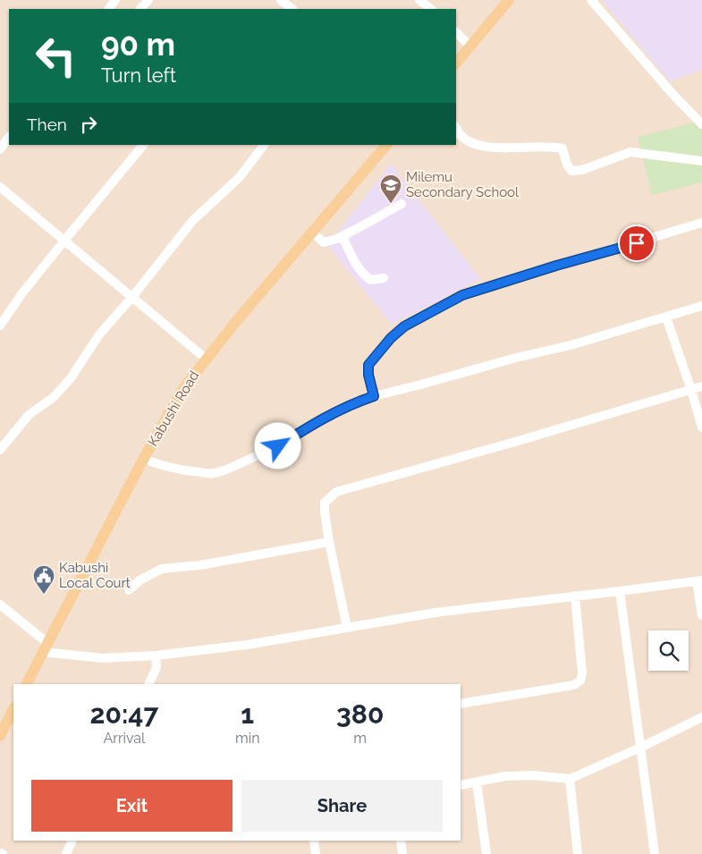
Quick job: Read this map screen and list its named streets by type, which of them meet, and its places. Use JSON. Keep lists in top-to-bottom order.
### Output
{
  "streets": {
    "main road": ["Kabushi Road"]
  },
  "places": {
    "school or university": ["Milemu Secondary School"],
    "public building": ["Kabushi Local Court"]
  },
  "page": {
    "turn": ["90 m", "Turn left"],
    "then": "Then",
    "eta": [
      "20:47",
      "Arrival",
      "1",
      "min",
      "380",
      "m"
    ],
    "buttons": ["Exit", "Share"]
  }
}
